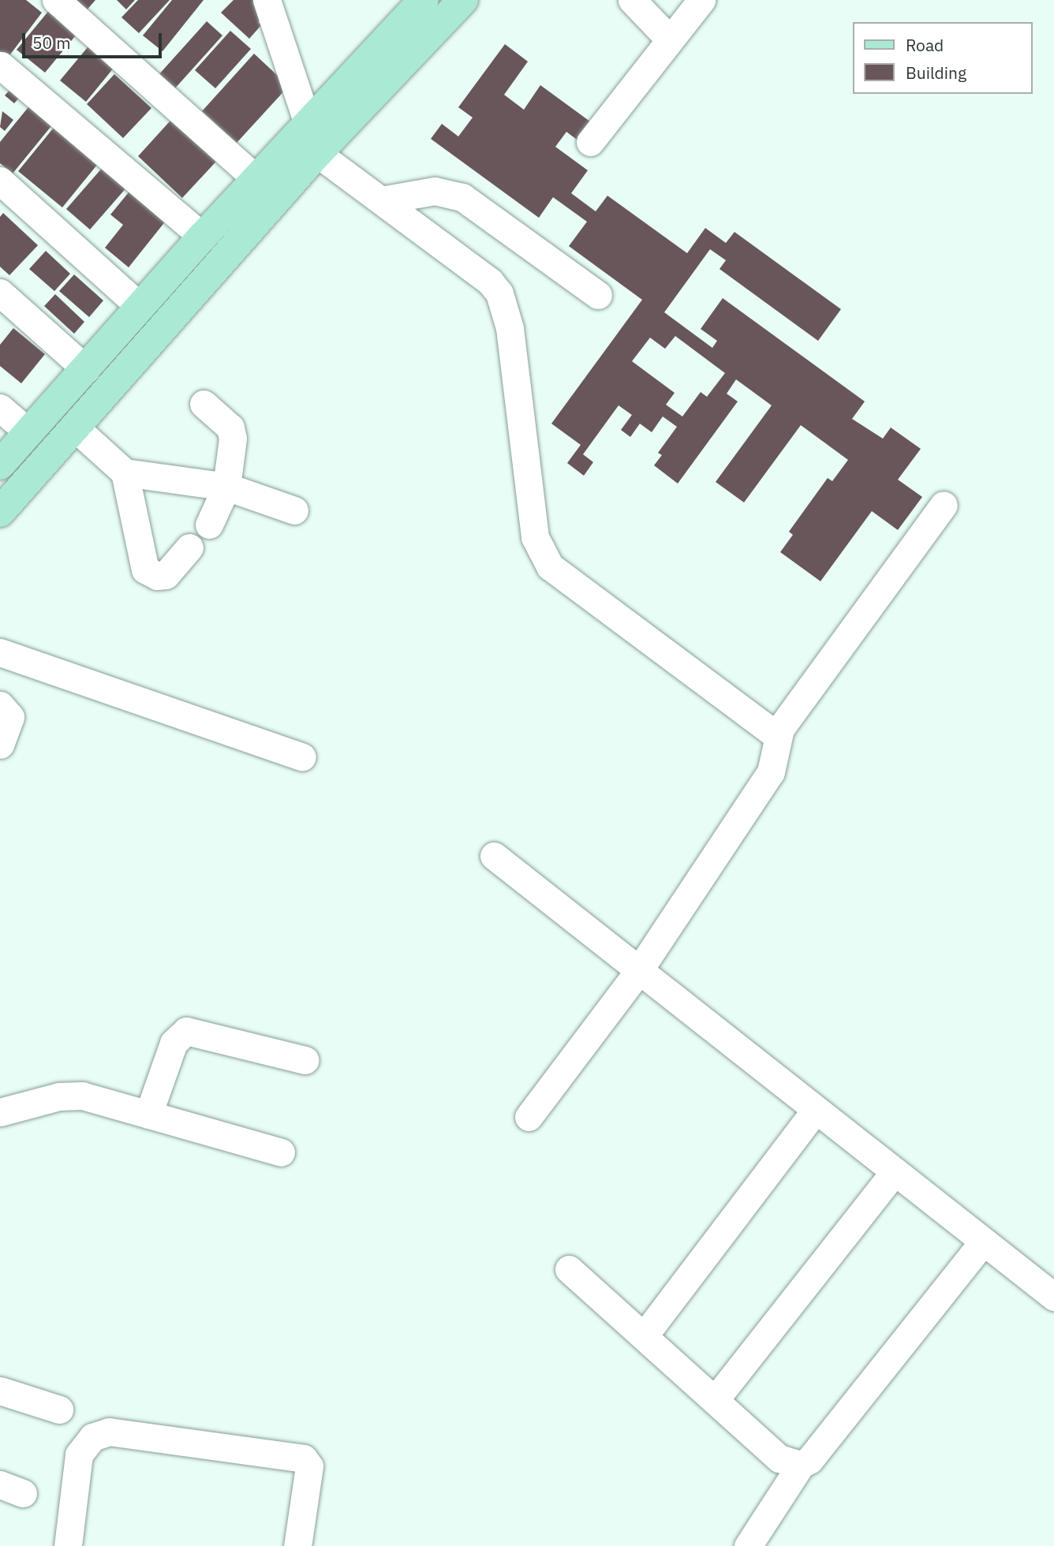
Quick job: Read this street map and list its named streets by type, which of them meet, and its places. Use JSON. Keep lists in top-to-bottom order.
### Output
{
  "legend": ["Road", "Building"],
  "scale_bar": "50 m"
}
